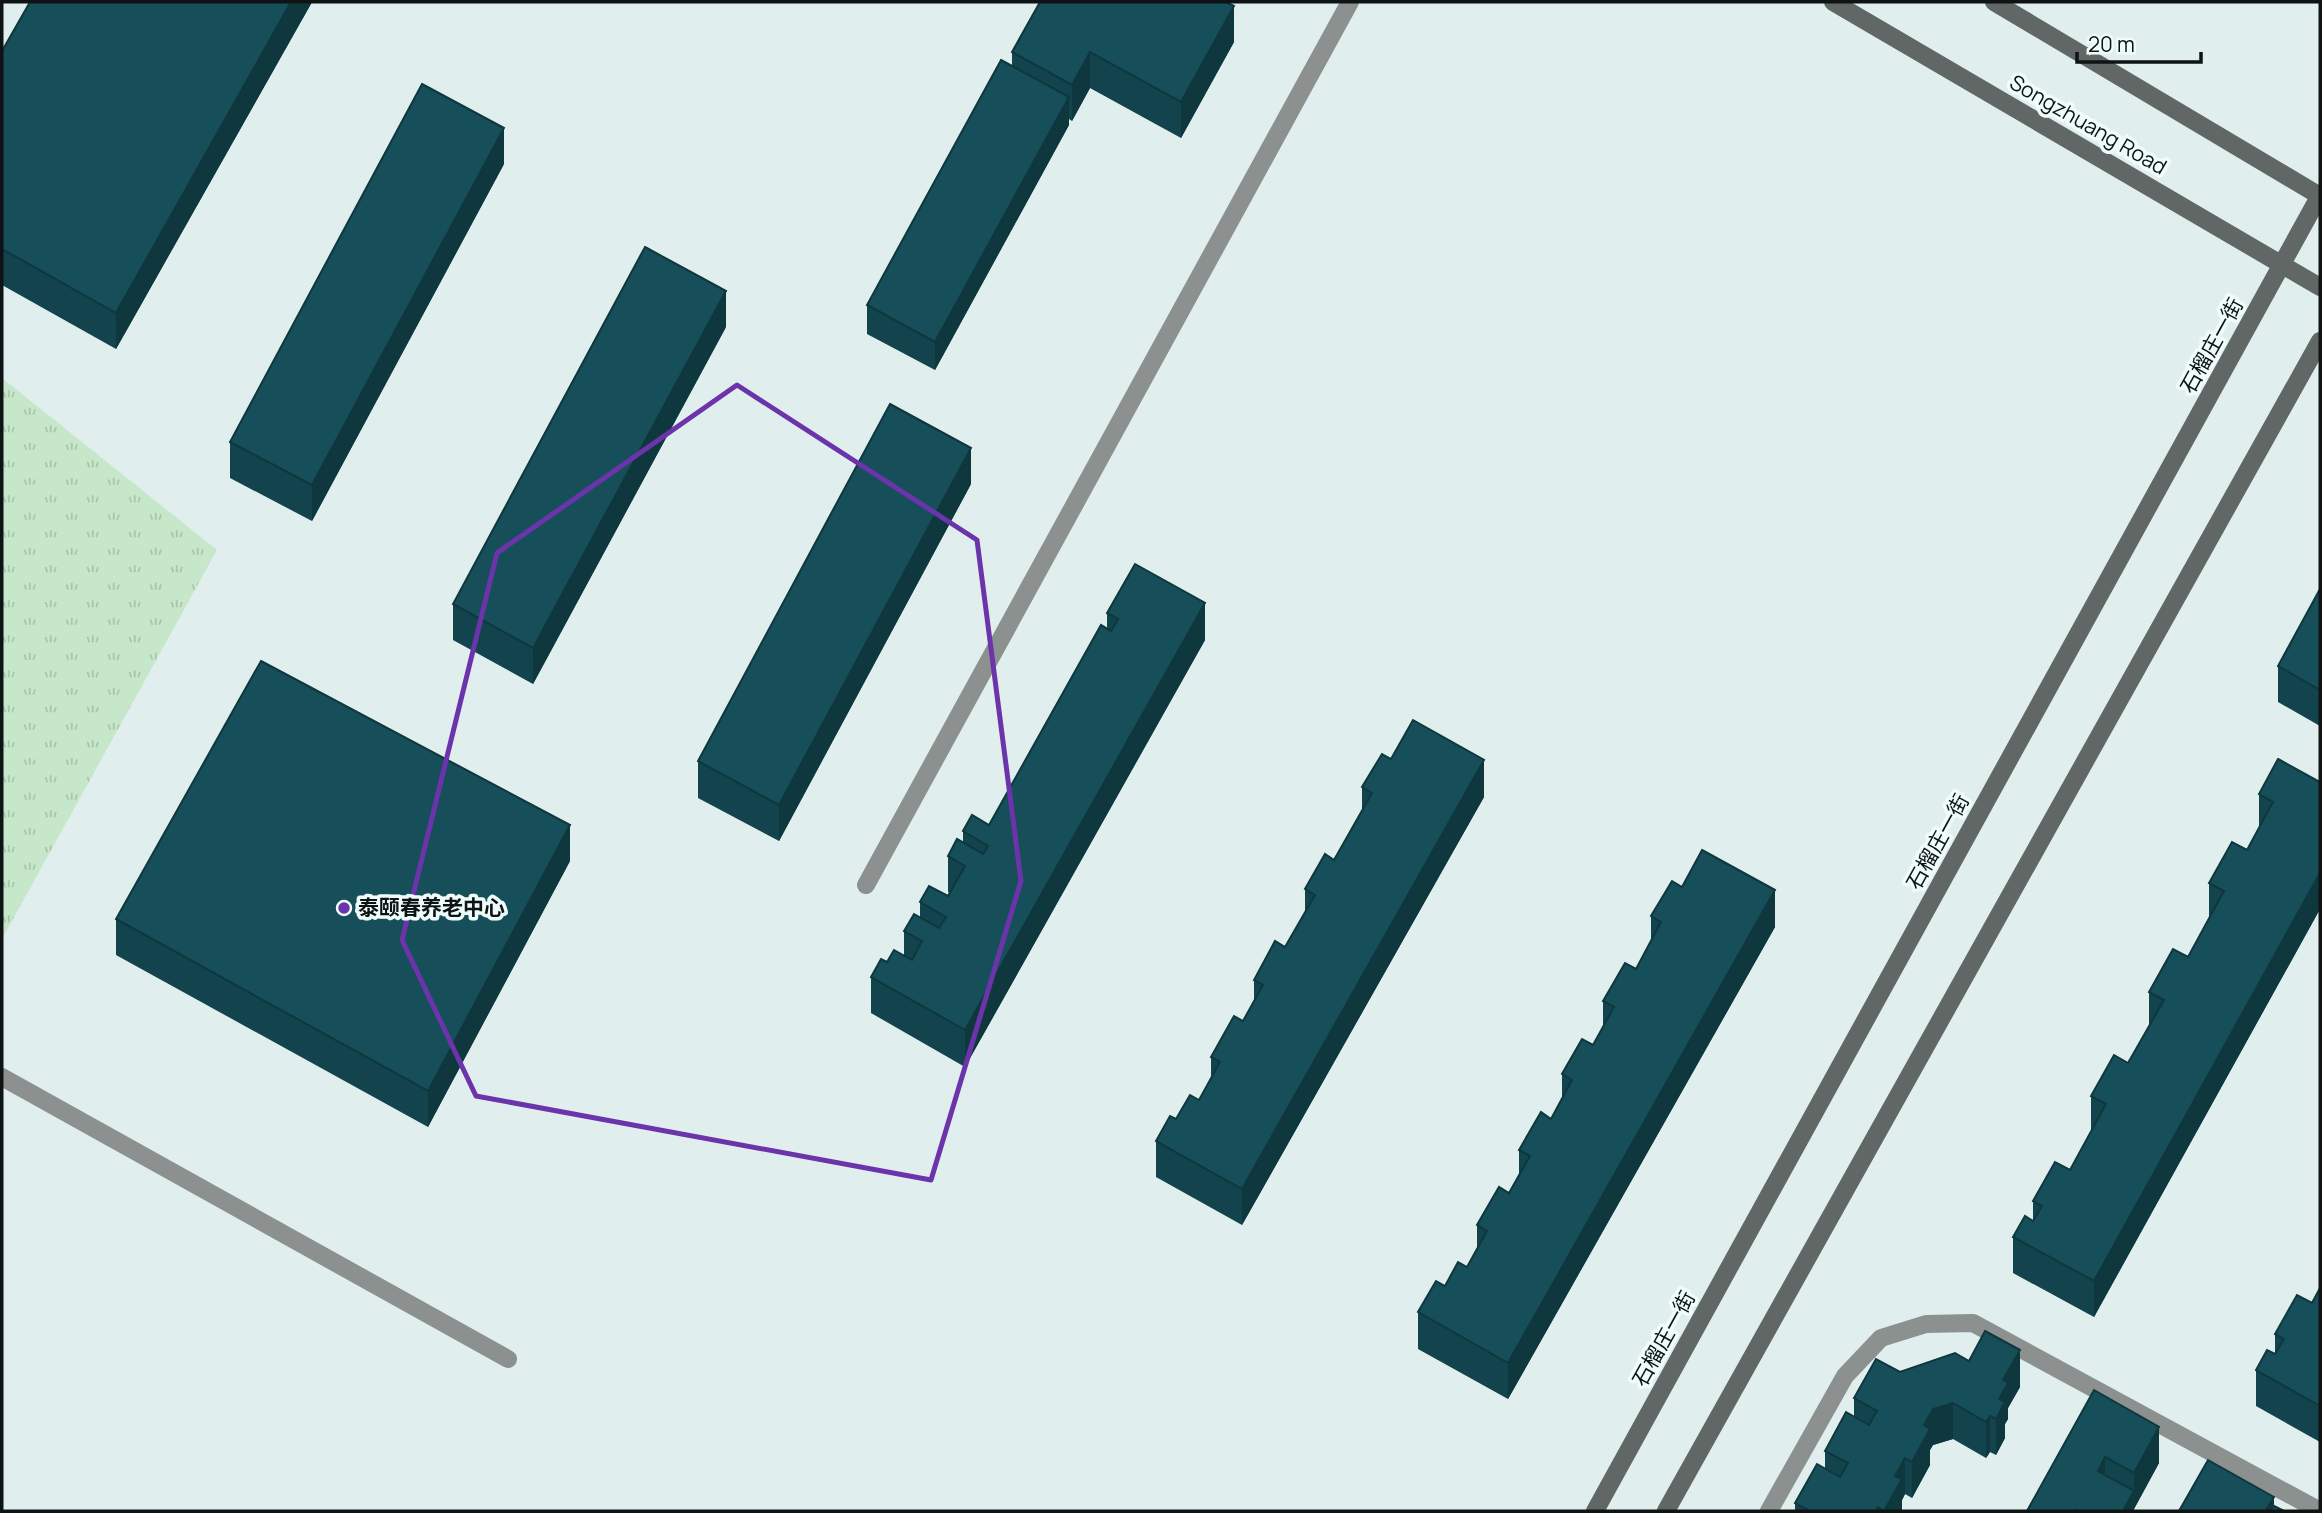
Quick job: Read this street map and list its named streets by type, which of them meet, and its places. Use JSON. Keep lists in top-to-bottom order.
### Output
{
  "streets": {
    "street": ["Songzhuang Road", "石榴庄一街"]
  },
  "crossings": [
    ["Songzhuang Road", "石榴庄一街"]
  ],
  "places": ["泰颐春养老中心"],
  "scale_bar": "20 m"
}
